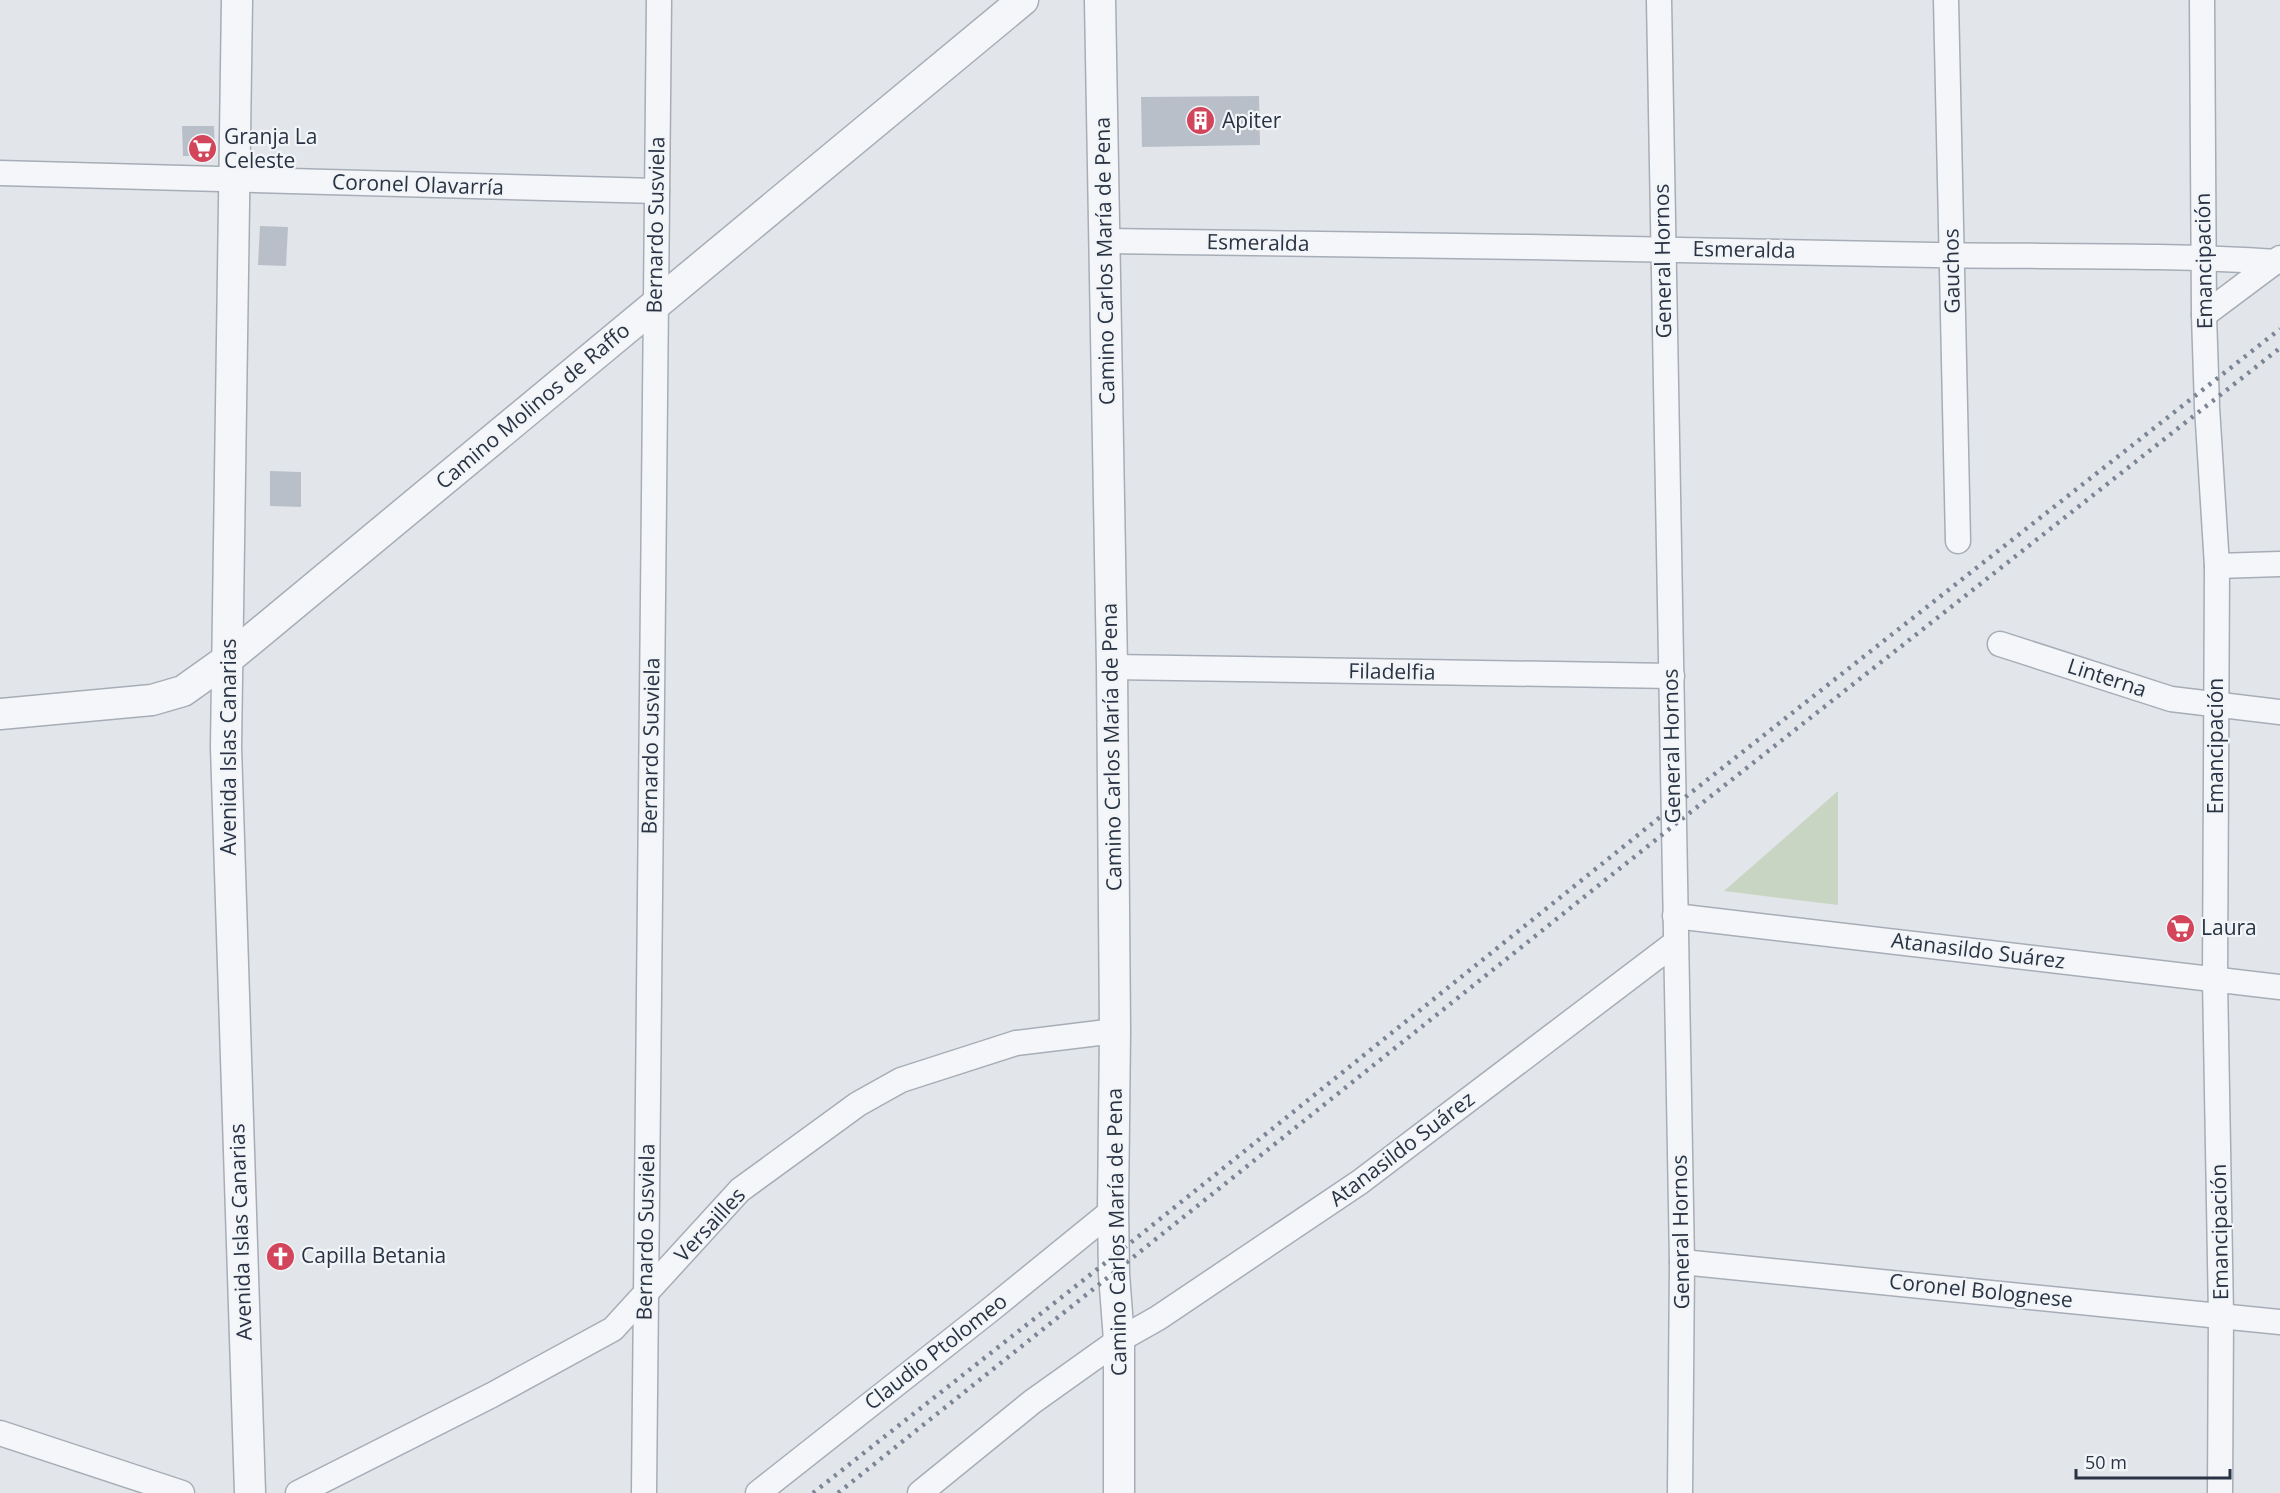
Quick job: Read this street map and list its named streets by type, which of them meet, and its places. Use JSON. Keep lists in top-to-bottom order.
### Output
{
  "streets": {
    "street": [
      "Coronel Olavarría",
      "Bernardo Susviela",
      "Esmeralda",
      "Camino Carlos María de Pena",
      "General Hornos",
      "Emancipación",
      "Gauchos",
      "Camino Molinos de Raffo",
      "Filadelfia",
      "Linterna",
      "Avenida Islas Canarias",
      "Atanasildo Suárez",
      "Versailles",
      "Coronel Bolognese",
      "Claudio Ptolomeo"
    ]
  },
  "crossings": [
    ["Coronel Olavarría", "Bernardo Susviela"],
    ["Coronel Olavarría", "Avenida Islas Canarias"],
    ["Bernardo Susviela", "Camino Molinos de Raffo"],
    ["Bernardo Susviela", "Versailles"],
    ["Esmeralda", "Camino Carlos María de Pena"],
    ["Esmeralda", "General Hornos"],
    ["Esmeralda", "Emancipación"],
    ["Esmeralda", "Gauchos"],
    ["Camino Carlos María de Pena", "Filadelfia"],
    ["Camino Carlos María de Pena", "Atanasildo Suárez"],
    ["Camino Carlos María de Pena", "Versailles"],
    ["Camino Carlos María de Pena", "Claudio Ptolomeo"],
    ["General Hornos", "Filadelfia"],
    ["General Hornos", "Atanasildo Suárez"],
    ["General Hornos", "Coronel Bolognese"],
    ["Emancipación", "Linterna"],
    ["Emancipación", "Atanasildo Suárez"],
    ["Emancipación", "Coronel Bolognese"],
    ["Camino Molinos de Raffo", "Avenida Islas Canarias"]
  ],
  "places": {
    "building": ["Apiter"],
    "supermarket": ["Granja La Celeste", "Laura"],
    "church": ["Capilla Betania"]
  },
  "scale_bar": "50 m"
}
